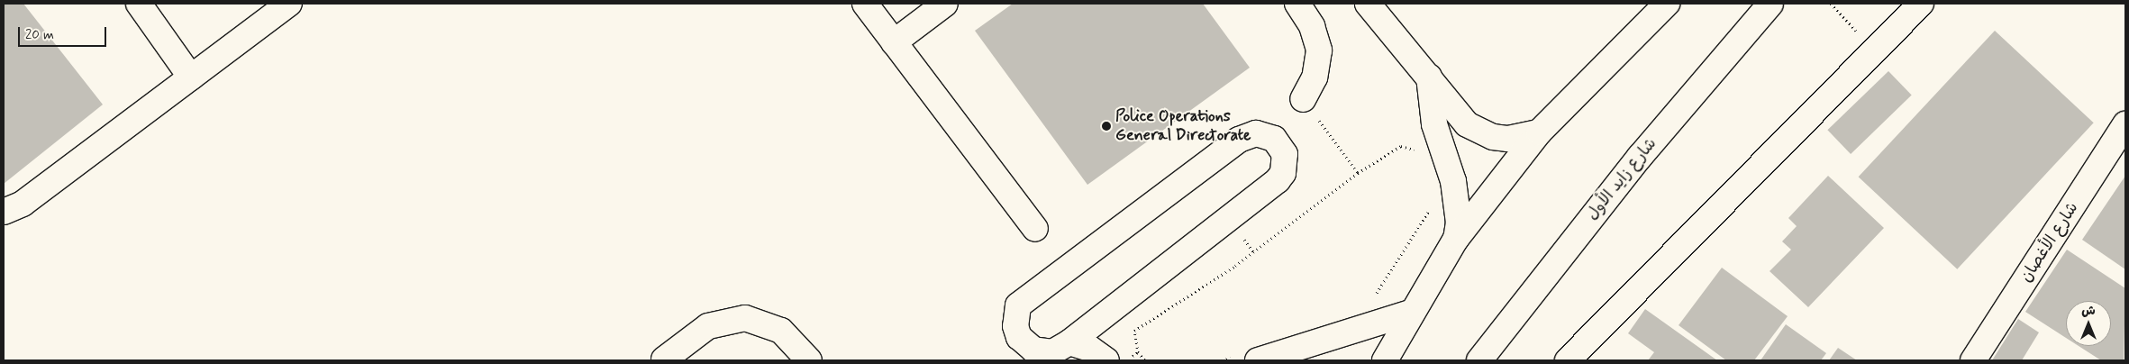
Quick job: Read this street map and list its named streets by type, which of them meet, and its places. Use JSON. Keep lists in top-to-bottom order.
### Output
{
  "streets": {
    "street": ["شارع زايد الأول", "شارع الأغصان"]
  },
  "places": ["Police Operations General Directorate"],
  "scale_bar": "20 m",
  "north": "top"
}
